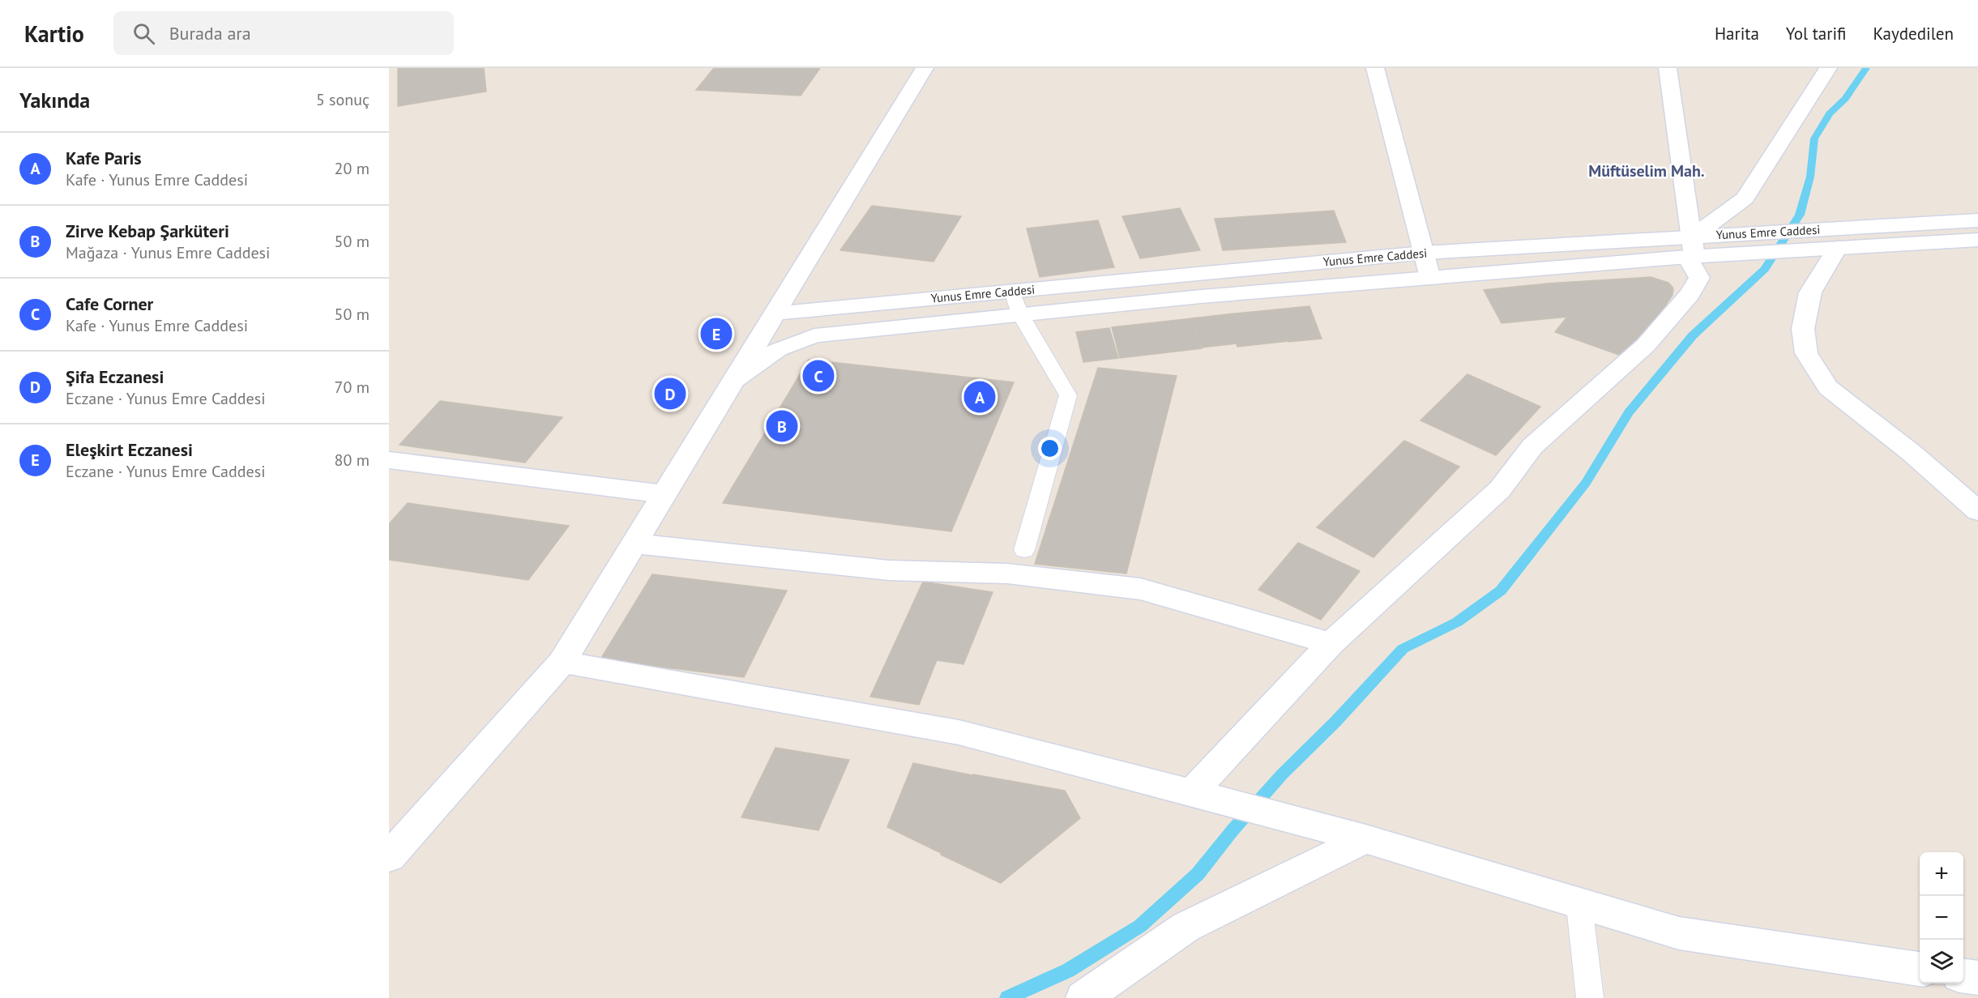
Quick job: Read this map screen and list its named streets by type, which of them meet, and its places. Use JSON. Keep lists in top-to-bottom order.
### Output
{
  "streets": {
    "street": ["Yunus Emre Caddesi"]
  },
  "districts": ["Müftüselim Mah."],
  "page": {
    "header": "Kartio",
    "search": "Burada ara",
    "nav": ["Harita", "Yol tarifi", "Kaydedilen"],
    "heading": ["Yakında", "5 sonuç"],
    "list": [
      {
        "mark": "A",
        "name": "Kafe Paris",
        "note": "Kafe · Yunus Emre Caddesi",
        "value": "20 m"
      },
      {
        "mark": "B",
        "name": "Zirve Kebap Şarküteri",
        "note": "Mağaza · Yunus Emre Caddesi",
        "value": "50 m"
      },
      {
        "mark": "C",
        "name": "Cafe Corner",
        "note": "Kafe · Yunus Emre Caddesi",
        "value": "50 m"
      },
      {
        "mark": "D",
        "name": "Şifa Eczanesi",
        "note": "Eczane · Yunus Emre Caddesi",
        "value": "70 m"
      },
      {
        "mark": "E",
        "name": "Eleşkirt Eczanesi",
        "note": "Eczane · Yunus Emre Caddesi",
        "value": "80 m"
      }
    ],
    "pins": [
      "E",
      "C",
      "D",
      "A",
      "B"
    ],
    "map_buttons": ["+", "−"]
  }
}
